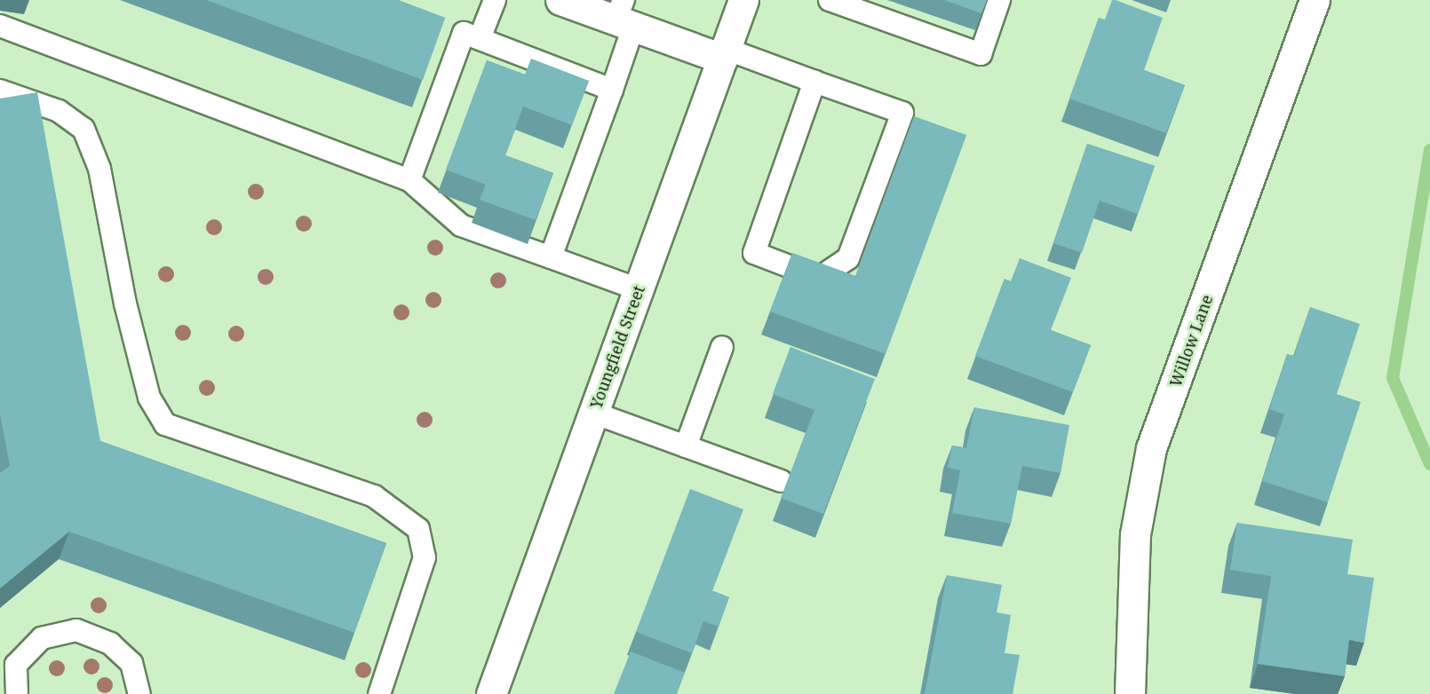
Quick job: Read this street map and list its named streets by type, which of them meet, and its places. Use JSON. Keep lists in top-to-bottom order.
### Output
{
  "streets": {
    "street": ["Willow Lane", "Youngfield Street"]
  }
}
